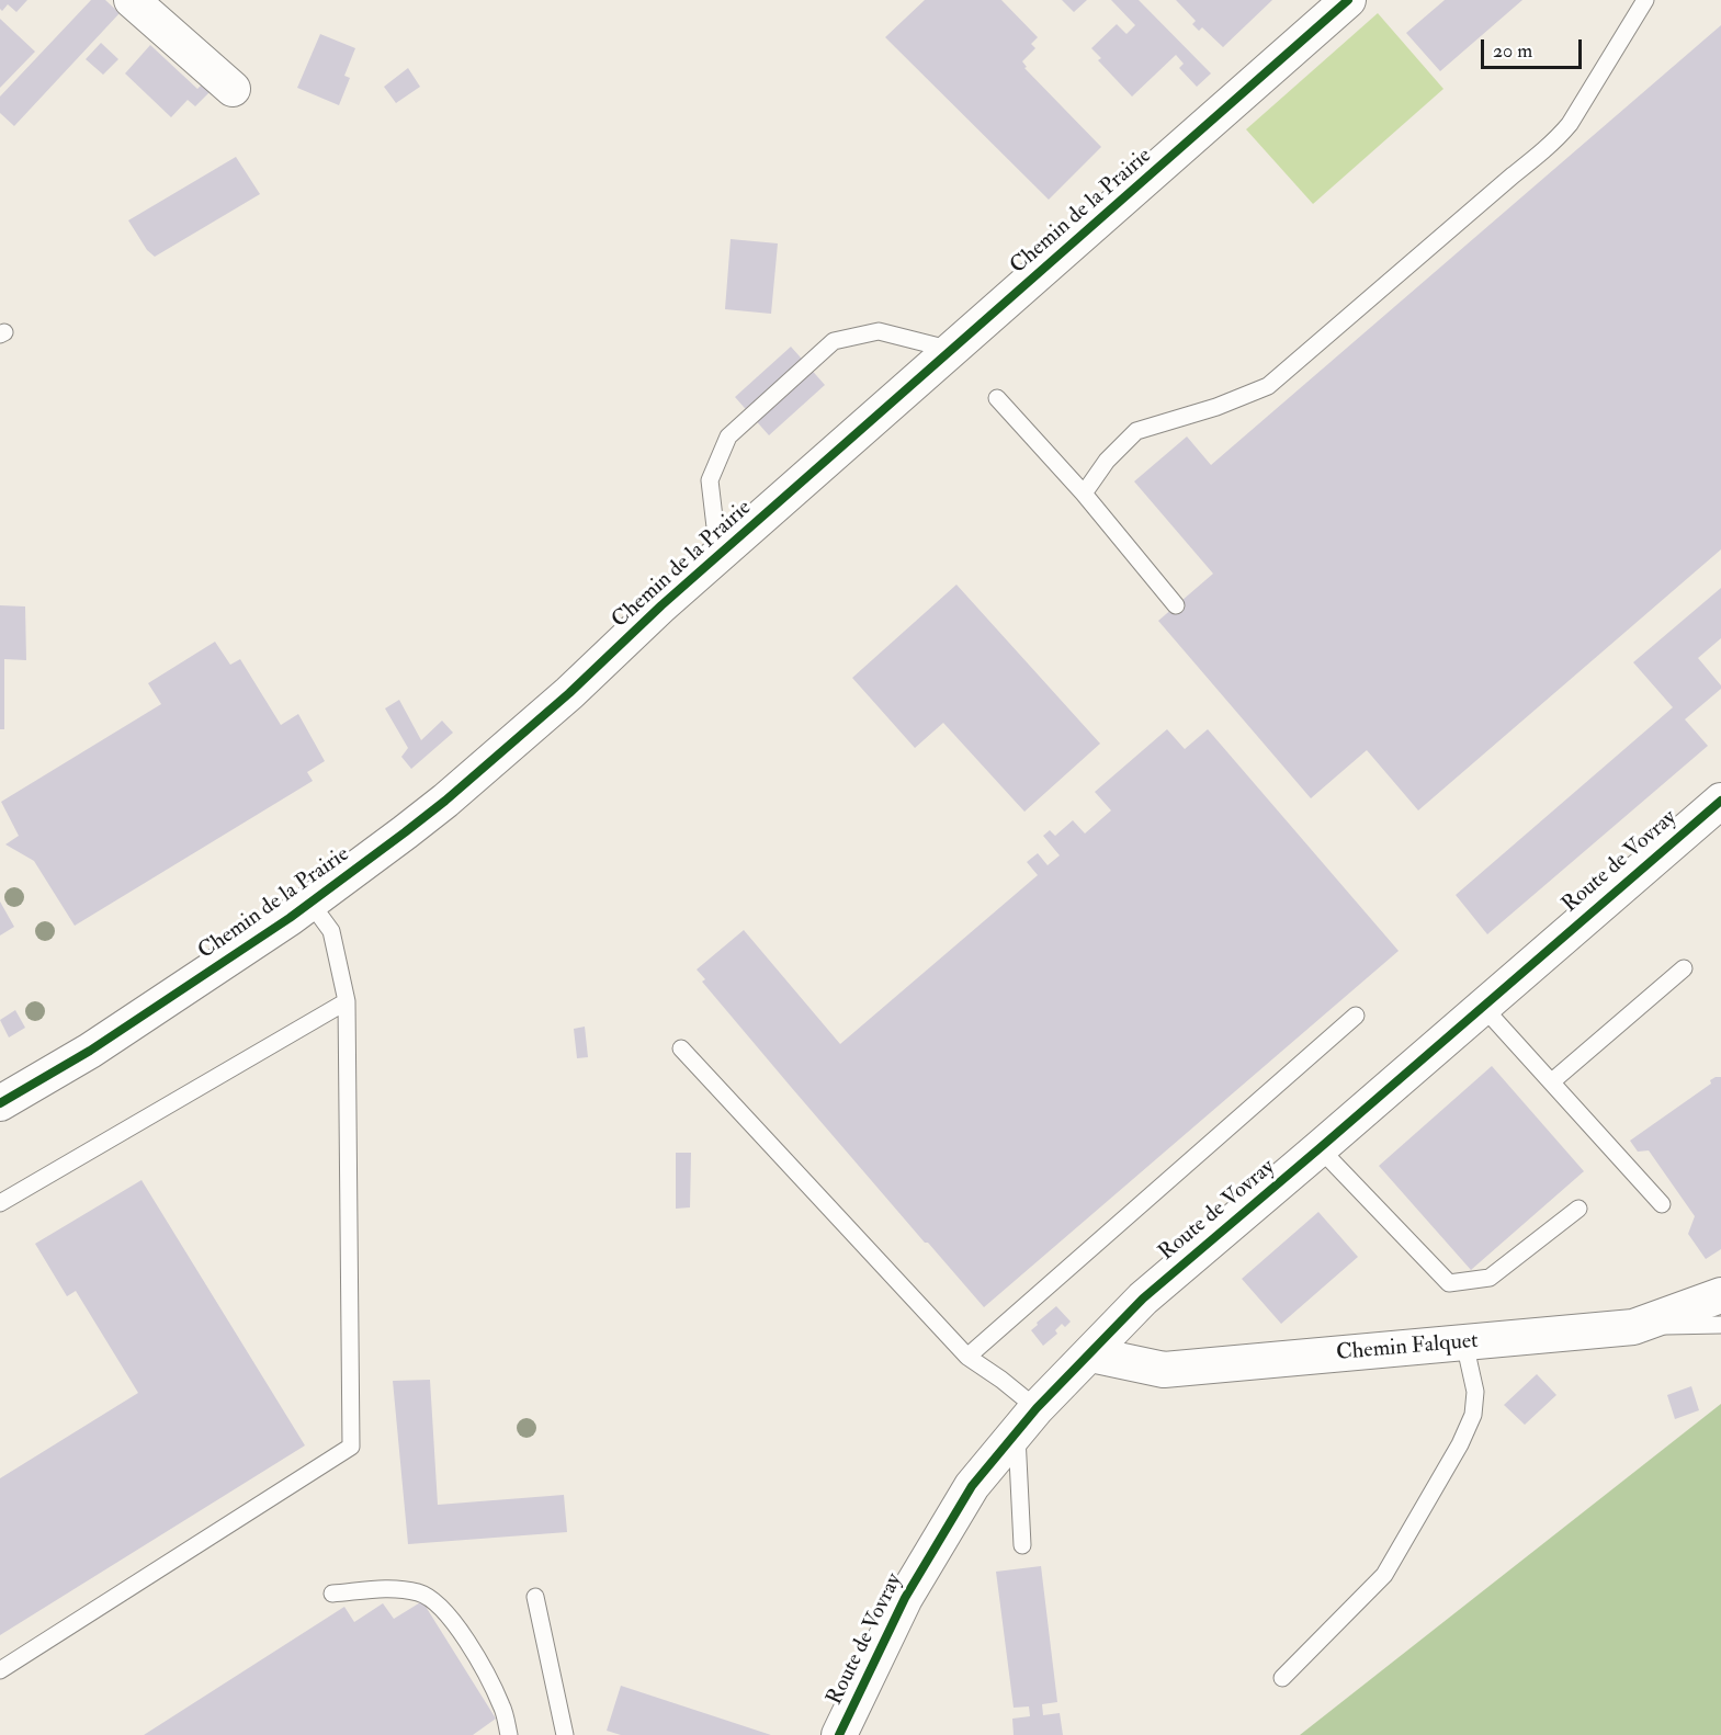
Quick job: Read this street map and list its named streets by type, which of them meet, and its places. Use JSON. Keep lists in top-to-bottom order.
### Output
{
  "streets": {
    "street": ["Chemin de la Prairie", "Route de Vovray", "Chemin Falquet"]
  },
  "crossings": [
    ["Route de Vovray", "Chemin Falquet"]
  ],
  "scale_bar": "20 m"
}
